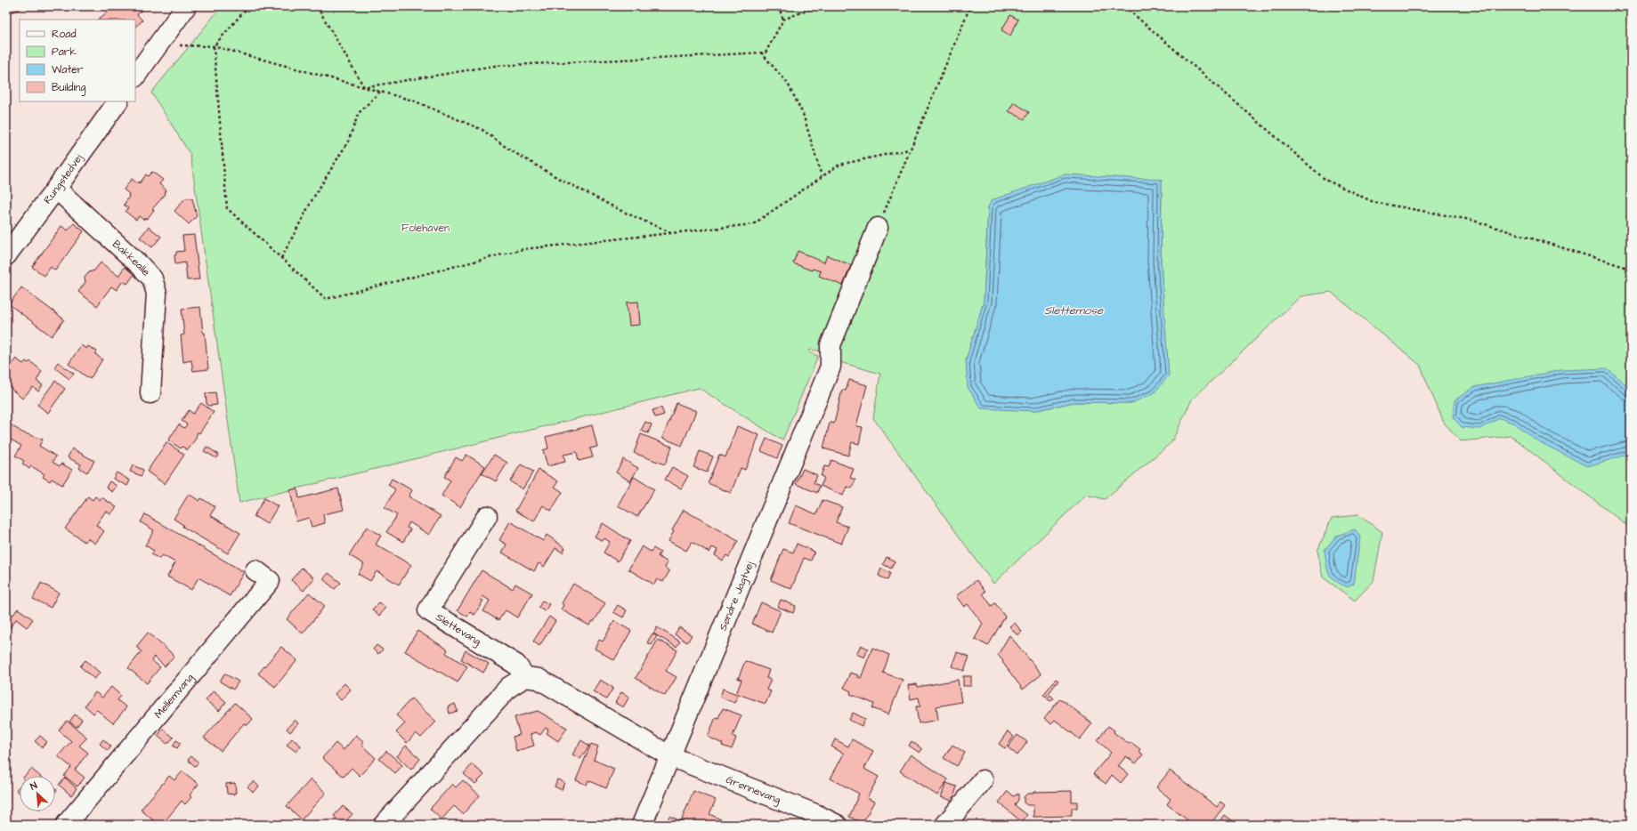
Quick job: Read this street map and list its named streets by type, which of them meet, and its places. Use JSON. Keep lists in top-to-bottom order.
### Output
{
  "streets": {
    "street": [
      "Rungstedvej",
      "Bakkealle",
      "Søndre Jagtvej",
      "Slettevang",
      "Mellemvang",
      "Grønnevang"
    ]
  },
  "crossings": [
    ["Rungstedvej", "Bakkealle"],
    ["Søndre Jagtvej", "Grønnevang"]
  ],
  "water": ["Slettemose"],
  "parks": ["Folehaven"],
  "legend": [
    "Road",
    "Park",
    "Water",
    "Building"
  ],
  "north": "top left"
}
